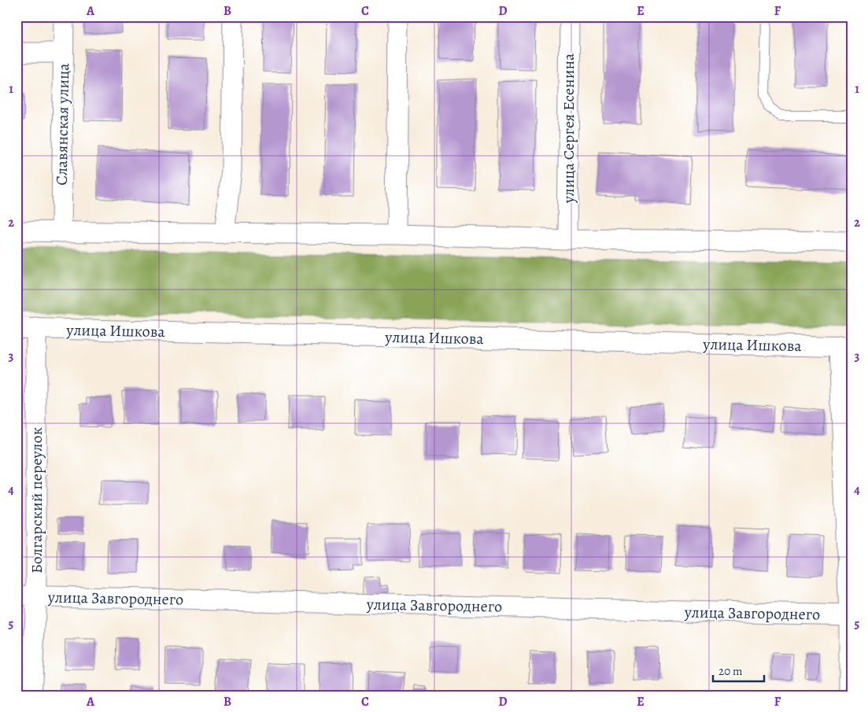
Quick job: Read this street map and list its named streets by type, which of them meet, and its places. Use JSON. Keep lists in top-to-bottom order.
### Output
{
  "streets": {
    "street": [
      "Славянская улица",
      "улица Сергея Есенина",
      "улица Ишкова",
      "Болгарский переулок",
      "улица Завгороднего"
    ]
  },
  "crossings": [
    ["улица Ишкова", "Болгарский переулок"],
    ["Болгарский переулок", "улица Завгороднего"]
  ],
  "scale_bar": "20 m",
  "grid": {
    "columns": [
      "A",
      "B",
      "C",
      "D",
      "E",
      "F"
    ],
    "rows": [
      "1",
      "2",
      "3",
      "4",
      "5"
    ]
  }
}
